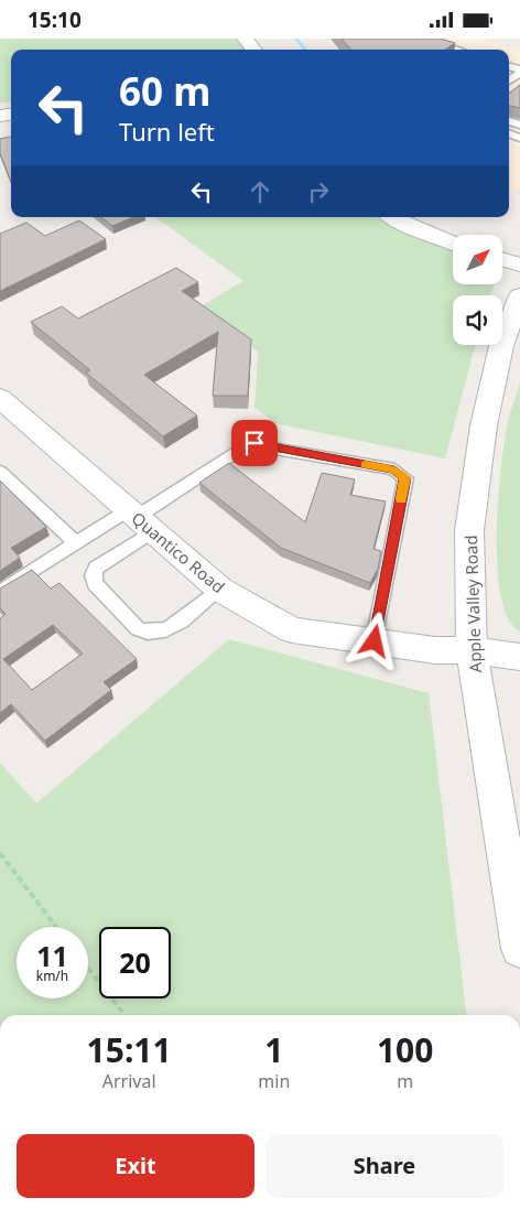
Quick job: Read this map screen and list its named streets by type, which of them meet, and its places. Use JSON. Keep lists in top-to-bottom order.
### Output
{
  "streets": {
    "street": ["Quantico Road", "Apple Valley Road"]
  },
  "crossings": [
    ["Quantico Road", "Apple Valley Road"]
  ],
  "north": "top right",
  "page": {
    "status": "15:10",
    "turn": ["60 m", "Turn left"],
    "speed": "11 km/h",
    "limit": "20",
    "eta": [
      "15:11",
      "Arrival",
      "1",
      "min",
      "100",
      "m"
    ],
    "buttons": ["Exit", "Share"]
  }
}
